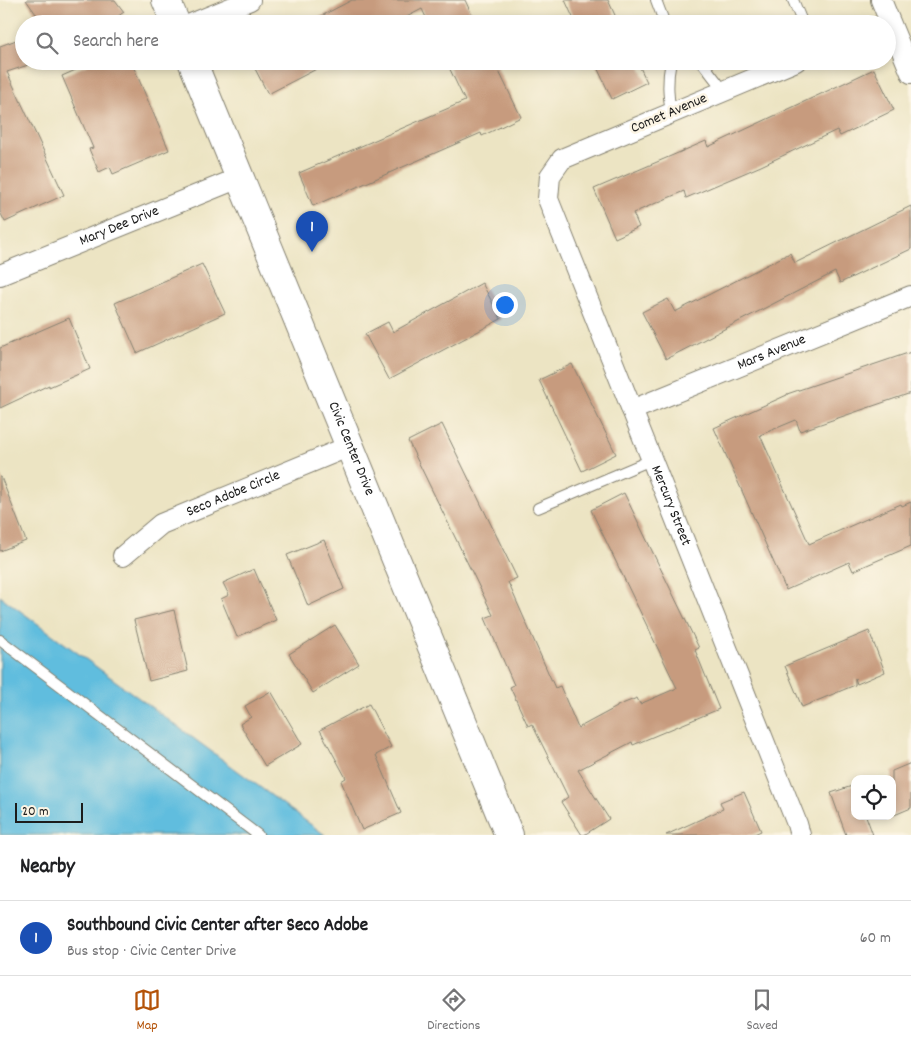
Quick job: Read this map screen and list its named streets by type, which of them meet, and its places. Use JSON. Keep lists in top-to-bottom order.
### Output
{
  "streets": {
    "street": [
      "Comet Avenue",
      "Mary Dee Drive",
      "Mars Avenue",
      "Civic Center Drive",
      "Seco Adobe Circle",
      "Mercury Street"
    ]
  },
  "crossings": [
    ["Comet Avenue", "Mercury Street"],
    ["Mary Dee Drive", "Civic Center Drive"],
    ["Mars Avenue", "Mercury Street"],
    ["Civic Center Drive", "Seco Adobe Circle"]
  ],
  "scale_bar": "20 m",
  "page": {
    "search": "Search here",
    "pins": "1",
    "scale": "20 m",
    "heading": "Nearby",
    "list": [
      {
        "mark": "1",
        "name": "Southbound Civic Center after Seco Adobe",
        "note": "Bus stop · Civic Center Drive",
        "value": "60 m"
      }
    ],
    "nav": ["Map", "Directions", "Saved"]
  }
}
